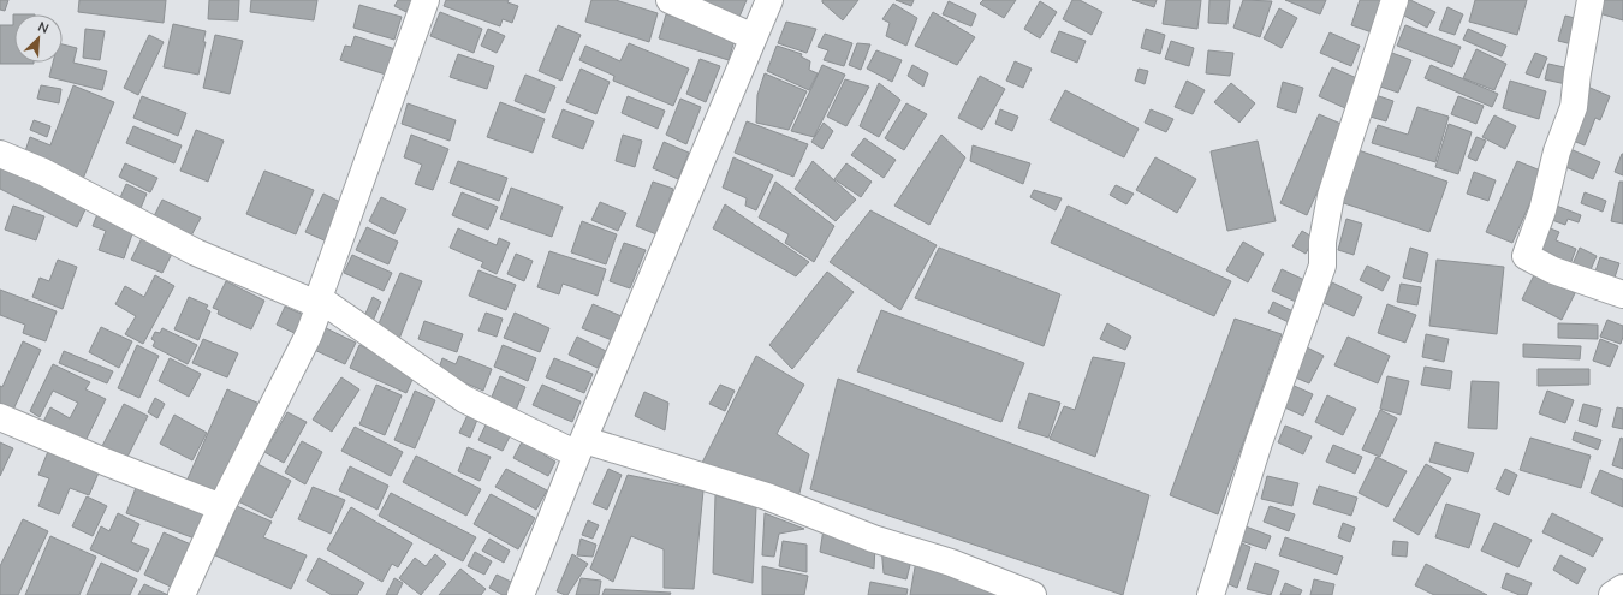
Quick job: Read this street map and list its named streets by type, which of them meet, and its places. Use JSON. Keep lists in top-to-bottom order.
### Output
{
  "north": "top right"
}
